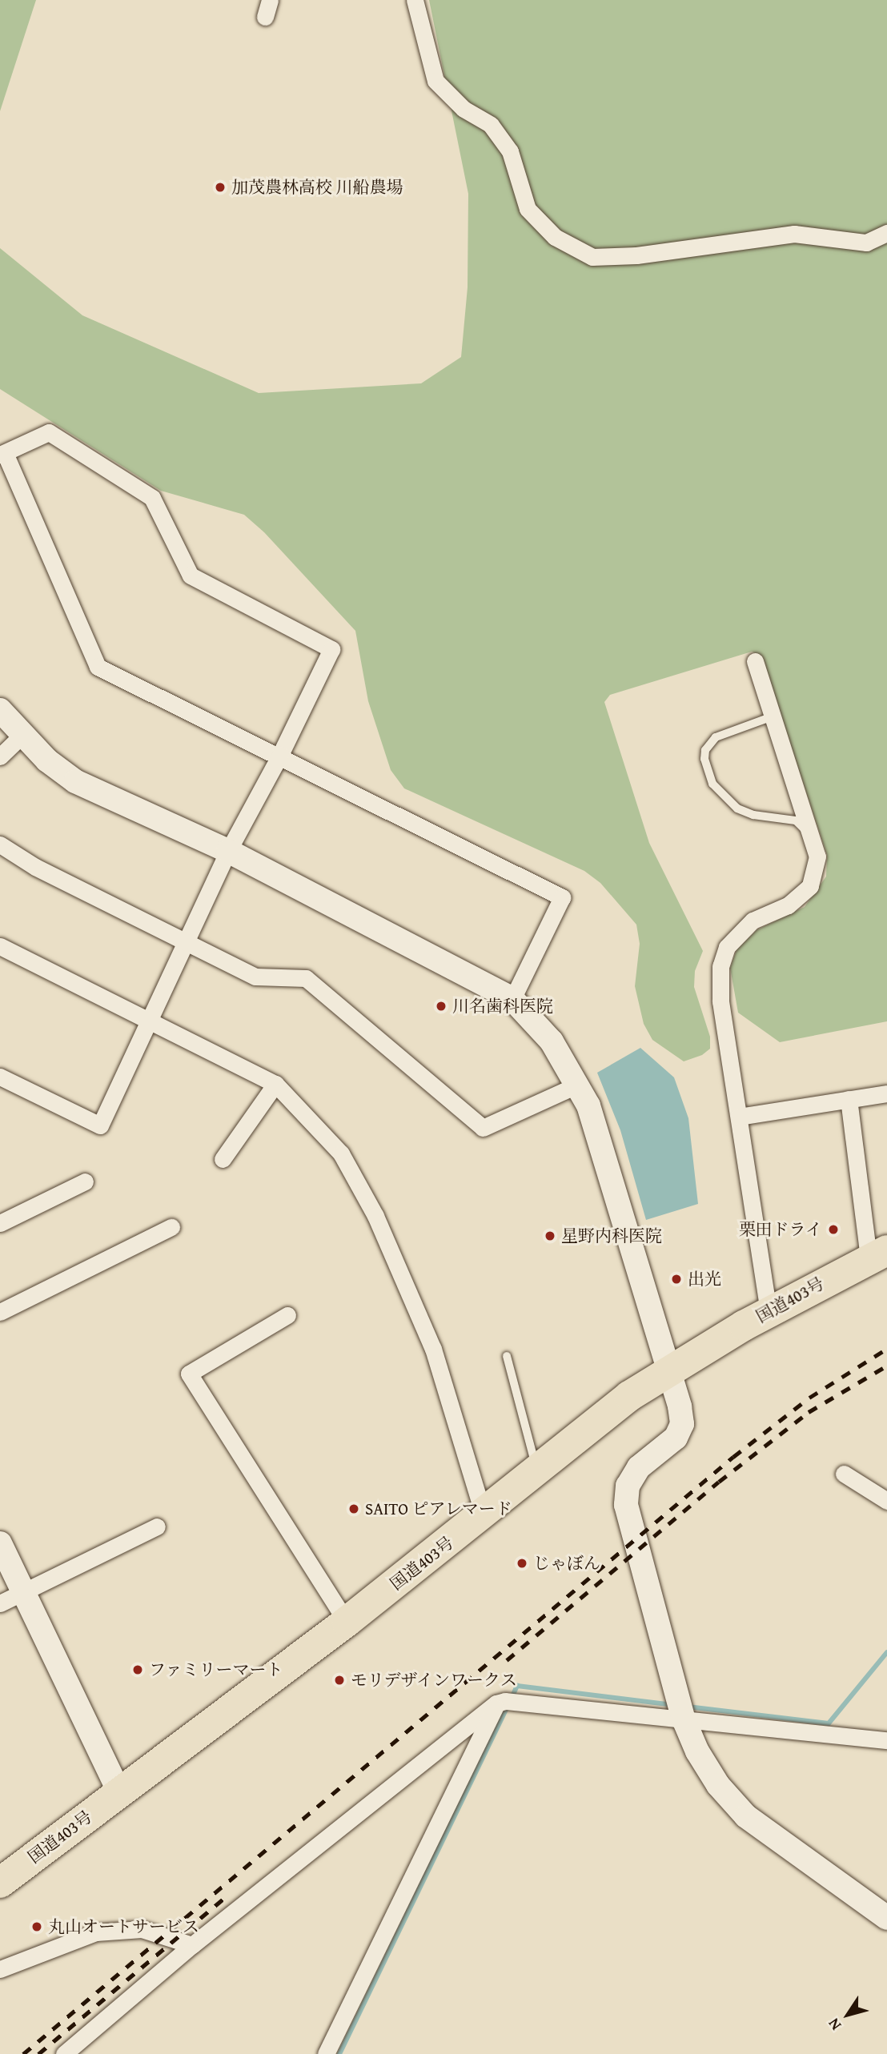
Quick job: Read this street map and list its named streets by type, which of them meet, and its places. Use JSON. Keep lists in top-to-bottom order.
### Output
{
  "streets": {
    "highway": ["国道403号"]
  },
  "places": [
    "加茂農林高校 川船農場",
    "川名歯科医院",
    "栗田ドライ",
    "星野内科医院",
    "出光",
    "SAITO ピアレマード",
    "じゃぼん",
    "ファミリーマート",
    "モリデザインワークス",
    "丸山オートサービス"
  ],
  "north": "bottom left"
}
